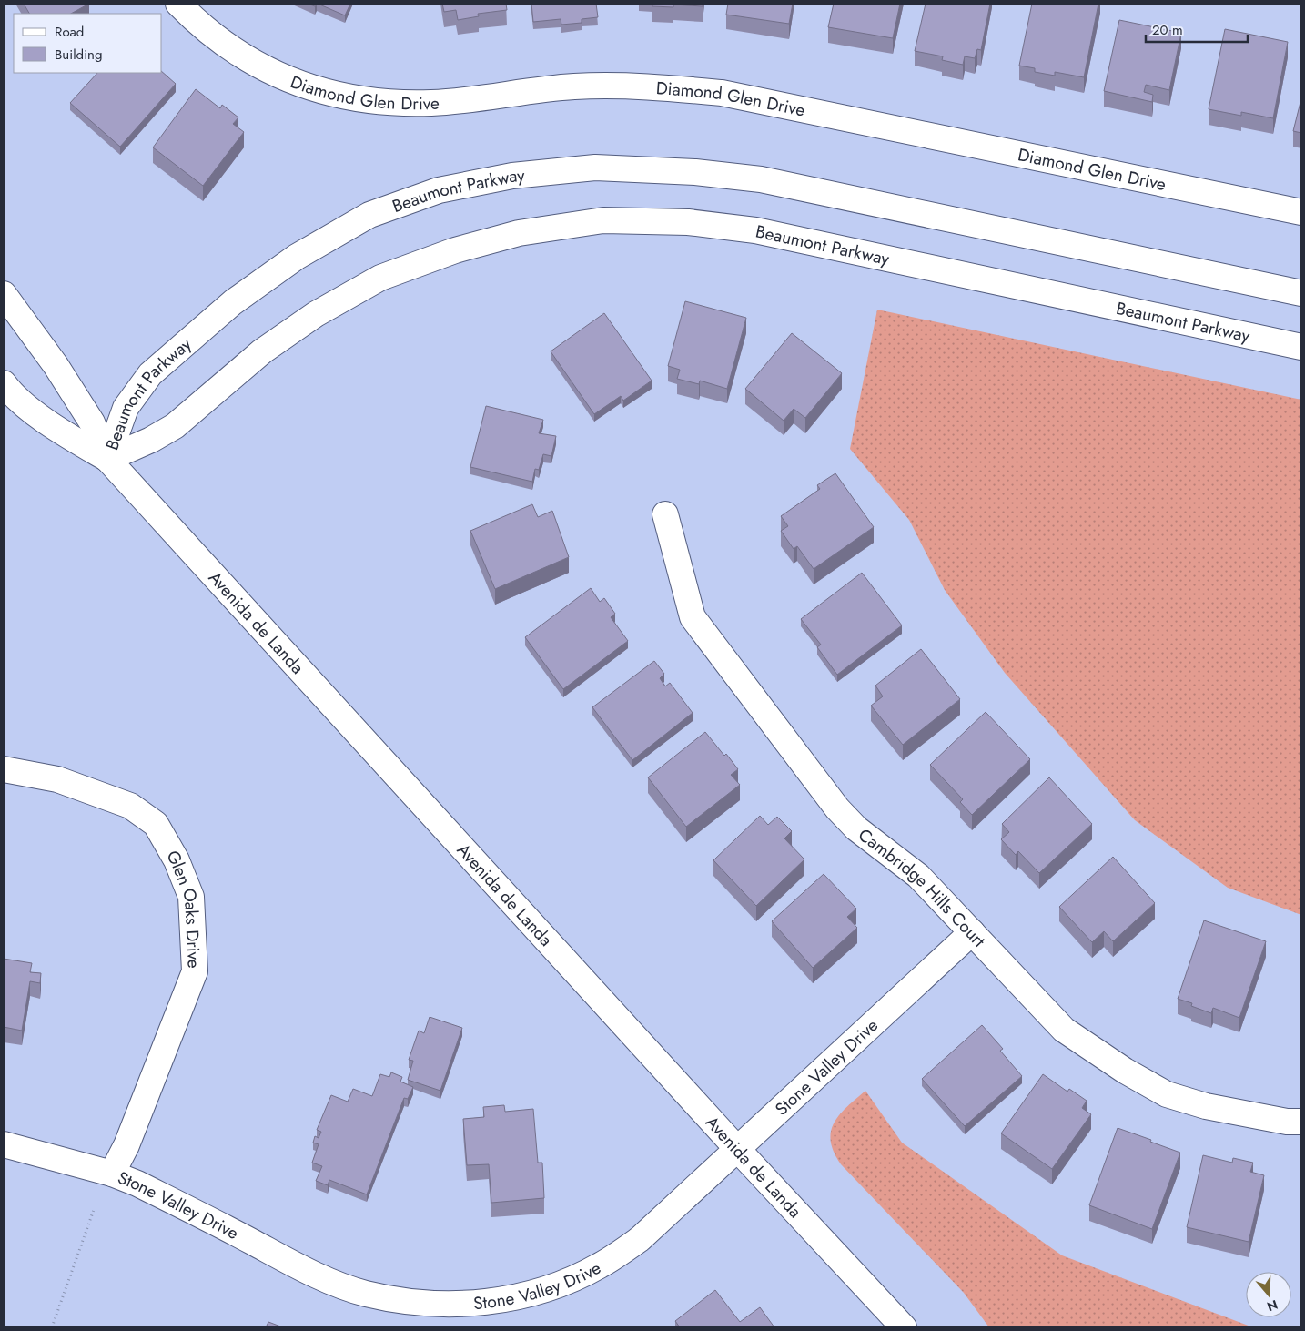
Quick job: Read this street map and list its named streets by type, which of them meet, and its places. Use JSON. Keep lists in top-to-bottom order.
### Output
{
  "streets": {
    "street": [
      "Diamond Glen Drive",
      "Beaumont Parkway",
      "Avenida de Landa",
      "Cambridge Hills Court",
      "Glen Oaks Drive",
      "Stone Valley Drive"
    ]
  },
  "crossings": [
    ["Beaumont Parkway", "Avenida de Landa"],
    ["Avenida de Landa", "Stone Valley Drive"],
    ["Cambridge Hills Court", "Stone Valley Drive"],
    ["Glen Oaks Drive", "Stone Valley Drive"]
  ],
  "legend": ["Road", "Building"],
  "scale_bar": "20 m",
  "north": "bottom"
}
